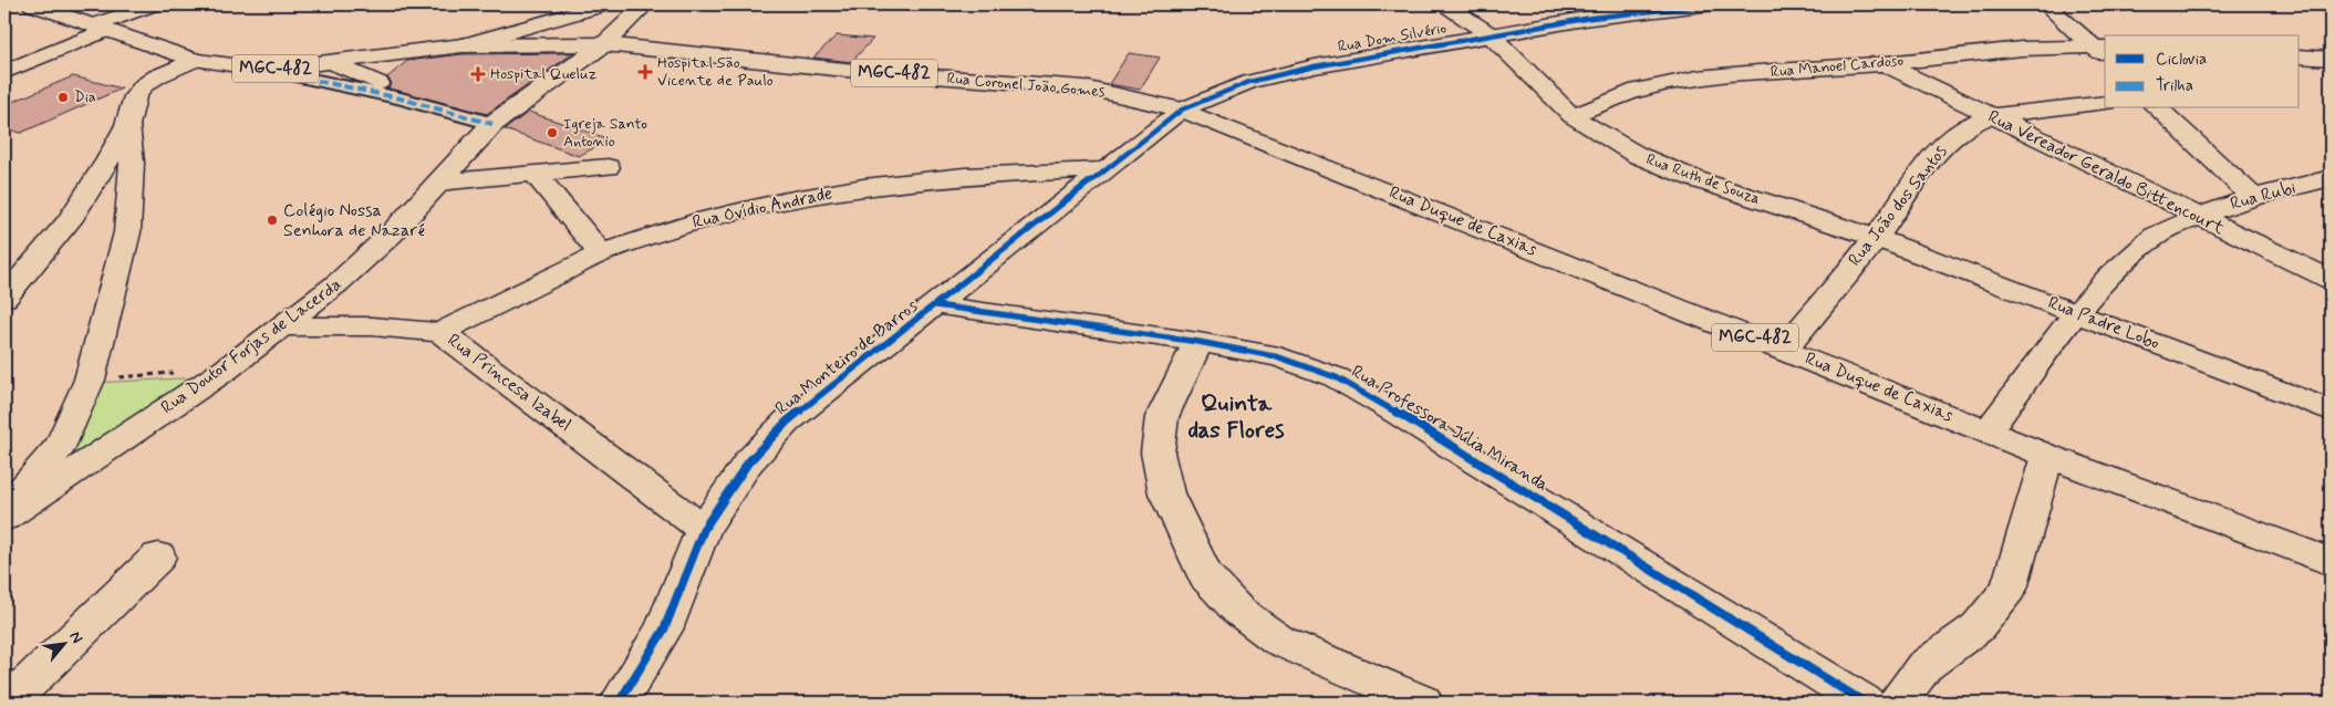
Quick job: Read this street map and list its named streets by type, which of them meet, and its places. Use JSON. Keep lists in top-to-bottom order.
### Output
{
  "streets": {
    "main road": [
      "Rua Dom Silvério",
      "Rua Manoel Cardoso",
      "MGC-482",
      "Rua Coronel João Gomes",
      "Rua Vereador Geraldo Bittencourt",
      "Rua Ruth de Souza",
      "Rua Rubi",
      "Rua João dos Santos",
      "Rua Ovídio Andrade",
      "Rua Duque de Caxias",
      "Rua Padre Lobo",
      "Rua Doutor Forjas de Lacerda",
      "Rua Monteiro de Barros",
      "Rua Princesa Izabel",
      "Rua Professora Júlia Miranda"
    ]
  },
  "crossings": [
    ["Rua Dom Silvério", "Rua Coronel João Gomes"],
    ["Rua Dom Silvério", "Rua Ruth de Souza"],
    ["Rua Dom Silvério", "Rua Duque de Caxias"],
    ["Rua Dom Silvério", "Rua Monteiro de Barros"],
    ["Rua Manoel Cardoso", "Rua Vereador Geraldo Bittencourt"],
    ["Rua Manoel Cardoso", "Rua Ruth de Souza"],
    ["MGC-482", "Rua Coronel João Gomes"],
    ["MGC-482", "Rua Doutor Forjas de Lacerda"],
    ["Rua Coronel João Gomes", "Rua Duque de Caxias"],
    ["Rua Coronel João Gomes", "Rua Doutor Forjas de Lacerda"],
    ["Rua Coronel João Gomes", "Rua Monteiro de Barros"],
    ["Rua Vereador Geraldo Bittencourt", "Rua Rubi"],
    ["Rua Vereador Geraldo Bittencourt", "Rua João dos Santos"],
    ["Rua Ruth de Souza", "Rua João dos Santos"],
    ["Rua Ruth de Souza", "Rua Padre Lobo"],
    ["Rua Rubi", "Rua Duque de Caxias"],
    ["Rua Rubi", "Rua Padre Lobo"],
    ["Rua João dos Santos", "Rua Duque de Caxias"],
    ["Rua João dos Santos", "Rua Padre Lobo"],
    ["Rua Ovídio Andrade", "Rua Monteiro de Barros"],
    ["Rua Ovídio Andrade", "Rua Princesa Izabel"],
    ["Rua Duque de Caxias", "Rua Monteiro de Barros"],
    ["Rua Doutor Forjas de Lacerda", "Rua Princesa Izabel"],
    ["Rua Monteiro de Barros", "Rua Princesa Izabel"],
    ["Rua Monteiro de Barros", "Rua Professora Júlia Miranda"]
  ],
  "districts": ["Quinta das Flores"],
  "places": {
    "health": ["Hospital São Vicente de Paulo", "Hospital Queluz"],
    "other": ["Dia", "Igreja Santo Antonio", "Colégio Nossa Senhora de Nazaré"]
  },
  "legend": ["Ciclovia", "Trilha"],
  "north": "top right"
}
